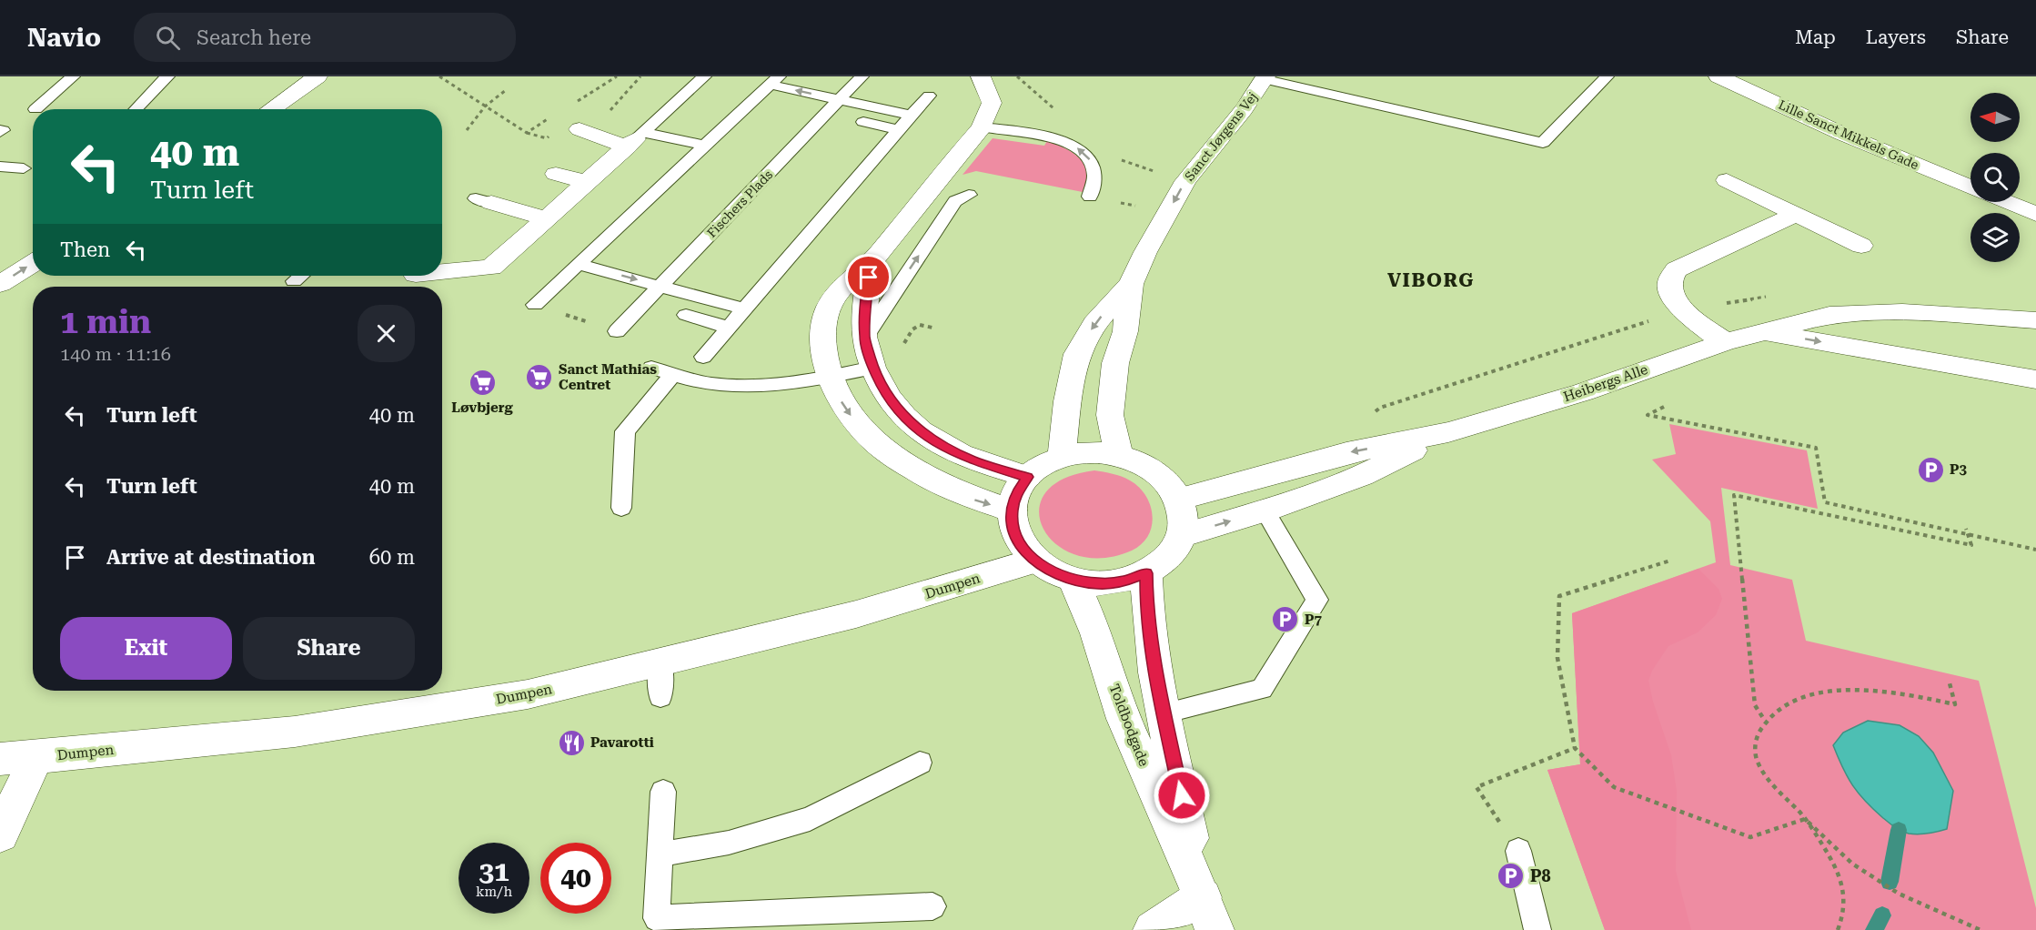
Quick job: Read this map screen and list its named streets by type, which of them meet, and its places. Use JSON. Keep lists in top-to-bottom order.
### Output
{
  "streets": {
    "street": [
      "Lille Sanct Mikkels Gade",
      "Sanct Jørgens Vej",
      "Heibergs Alle",
      "Dumpen",
      "Toldbodgade"
    ],
    "lane": ["Fischers Plads"]
  },
  "crossings": [
    ["Sanct Jørgens Vej", "Heibergs Alle"],
    ["Sanct Jørgens Vej", "Dumpen"],
    ["Sanct Jørgens Vej", "Toldbodgade"],
    ["Heibergs Alle", "Dumpen"],
    ["Heibergs Alle", "Toldbodgade"],
    ["Dumpen", "Toldbodgade"]
  ],
  "districts": ["VIBORG"],
  "places": {
    "supermarket": ["Sanct Mathias Centret", "Løvbjerg"],
    "parking": ["P3", "P7", "P8"],
    "restaurant": ["Pavarotti"]
  },
  "north": "left",
  "page": {
    "header": "Navio",
    "search": "Search here",
    "nav": ["Map", "Layers", "Share"],
    "turn": ["40 m", "Turn left"],
    "then": "Then",
    "heading": ["1 min", "140 m · 11:16"],
    "list": [
      {
        "name": "Turn left",
        "value": "40 m"
      },
      {
        "name": "Turn left",
        "value": "40 m"
      },
      {
        "name": "Arrive at destination",
        "value": "60 m"
      }
    ],
    "buttons": ["Exit", "Share"],
    "speed": "31 km/h",
    "limit": "40"
  }
}
